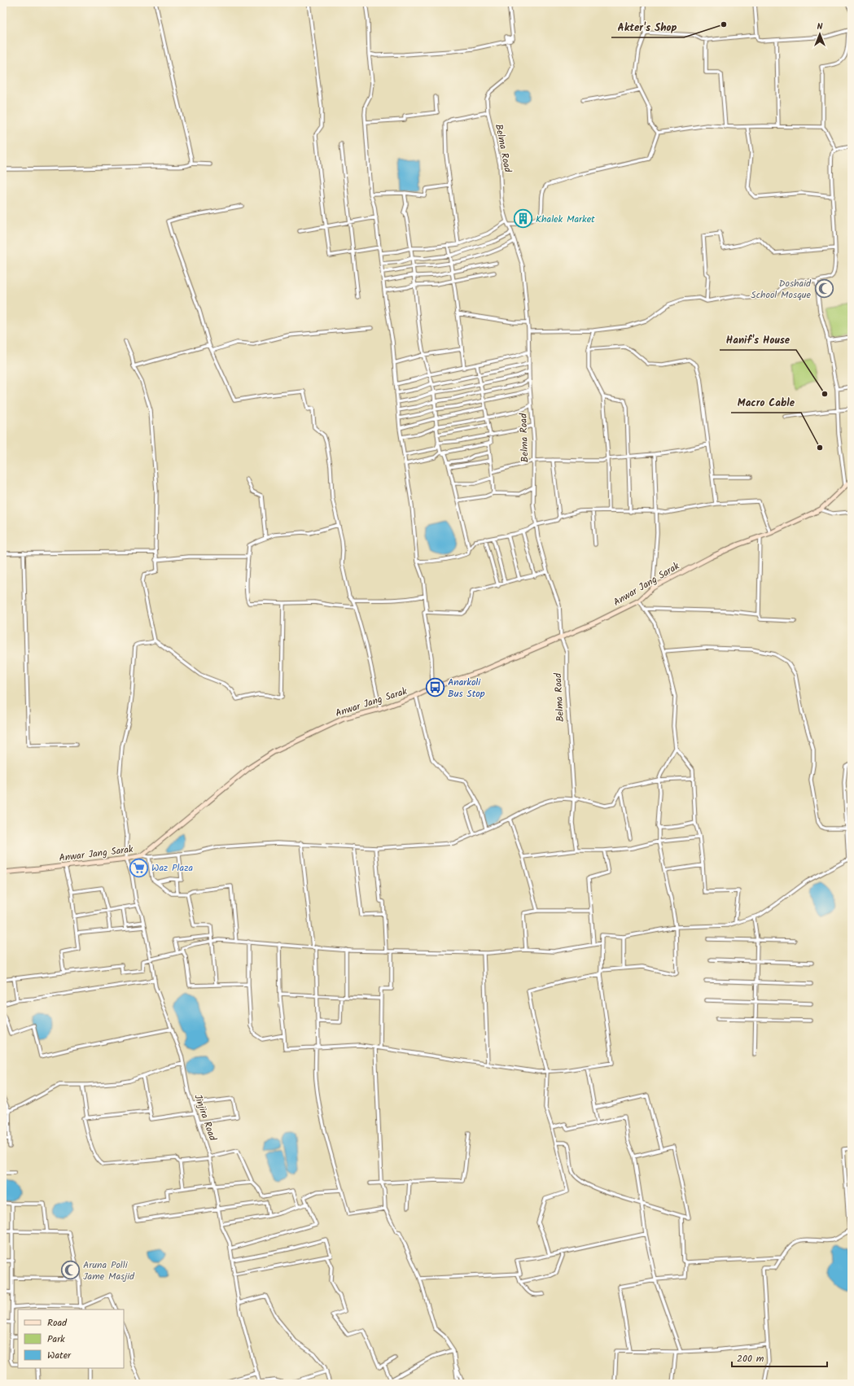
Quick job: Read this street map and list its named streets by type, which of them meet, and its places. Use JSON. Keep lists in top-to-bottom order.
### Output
{
  "streets": {
    "main road": ["Anwar Jang Sarak"],
    "street": ["Belma Road", "Jinjira Road"]
  },
  "crossings": [
    ["Belma Road", "Anwar Jang Sarak"],
    ["Anwar Jang Sarak", "Jinjira Road"]
  ],
  "places": {
    "other": ["Akter's Shop", "Hanif's House", "Macro Cable"],
    "building": ["Khalek Market"],
    "mosque": ["Doshaid School Mosque", "Aruna Polli Jame Masjid"],
    "bus stop": ["Anarkoli Bus Stop"],
    "supermarket": ["Waz Plaza"]
  },
  "legend": ["Road", "Park", "Water"],
  "scale_bar": "200 m",
  "north": "top"
}
